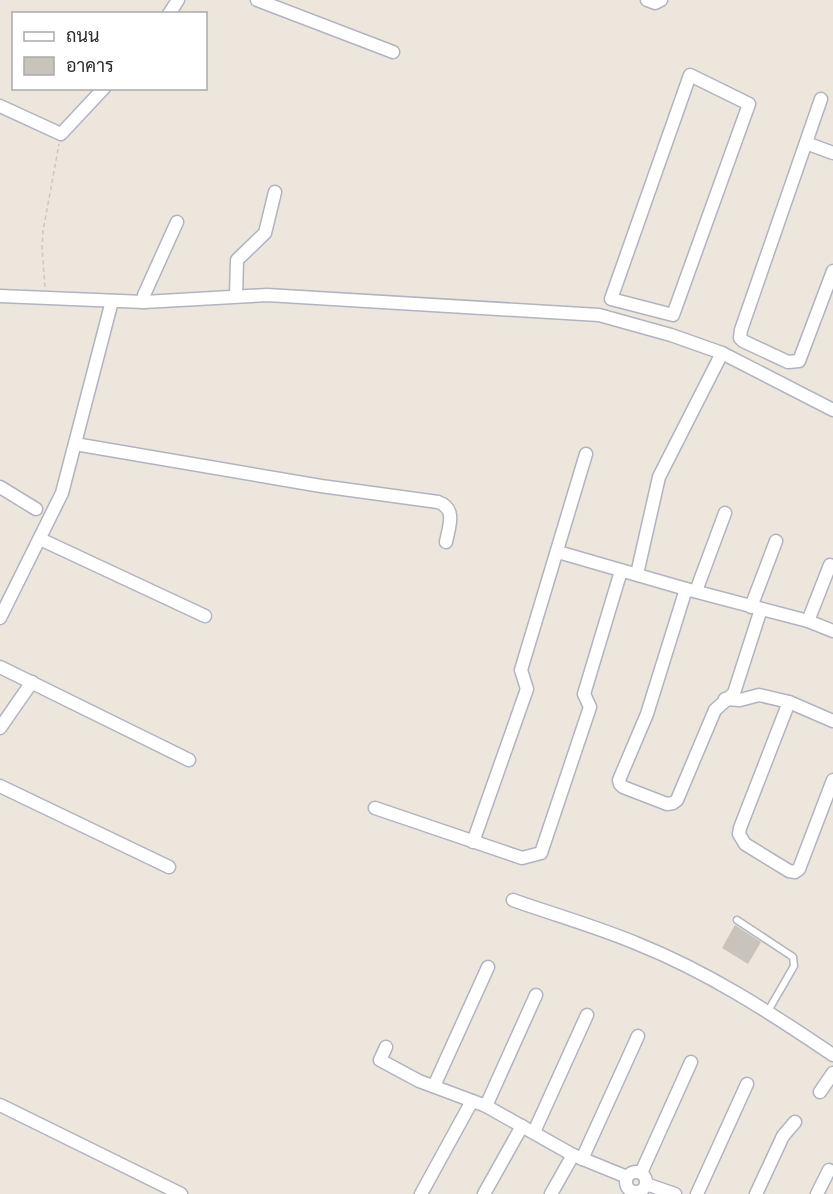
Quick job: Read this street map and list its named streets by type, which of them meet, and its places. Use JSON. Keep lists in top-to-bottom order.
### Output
{
  "legend": ["ถนน", "อาคาร"]
}
